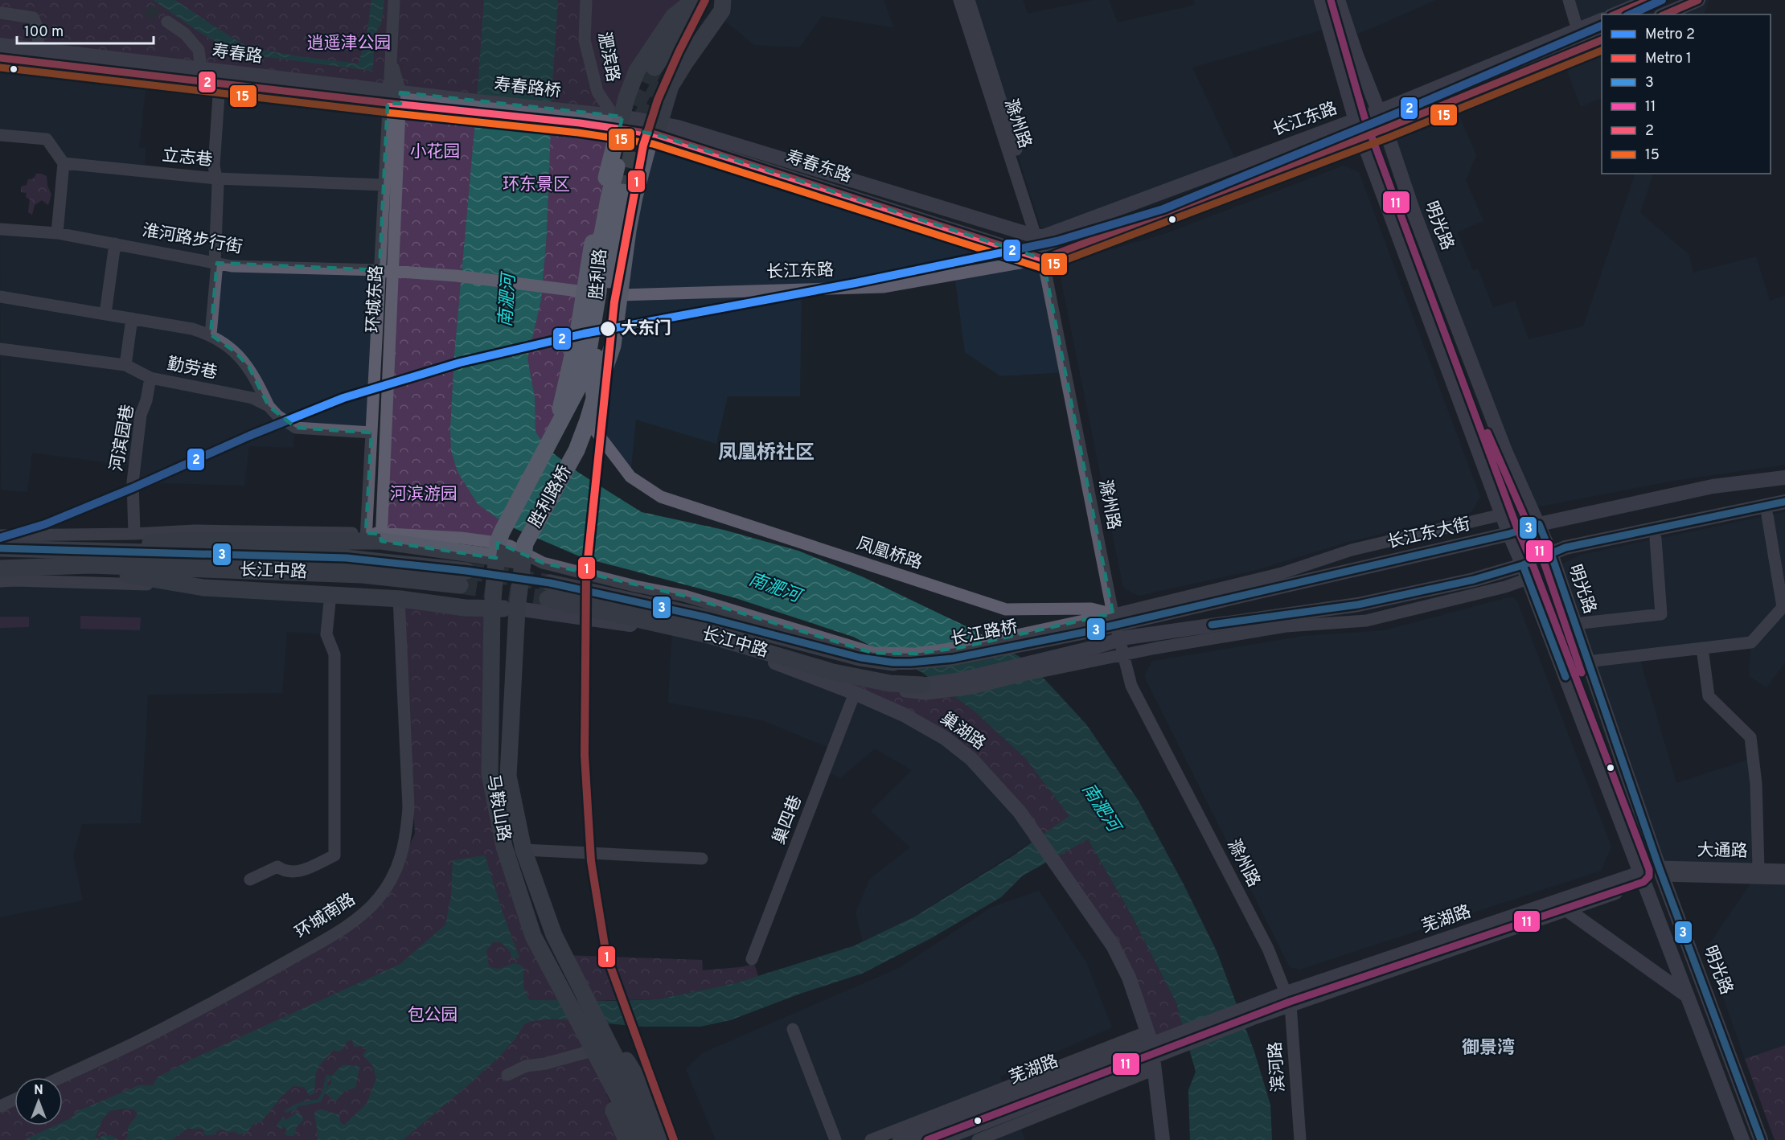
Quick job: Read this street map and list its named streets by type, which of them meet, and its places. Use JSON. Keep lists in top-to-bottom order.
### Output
{
  "streets": {
    "highway": [
      "胜利路",
      "胜利路桥",
      "长江中路",
      "马鞍山路"
    ],
    "main road": [
      "寿春路",
      "寿春路桥",
      "长江东路",
      "寿春东路",
      "明光路",
      "长江东大街",
      "长江路桥",
      "巢湖路",
      "芜湖路"
    ],
    "street": [
      "淝滨路",
      "滁州路",
      "立志巷",
      "淮河路步行街",
      "环城东路",
      "勤劳巷",
      "河滨园巷",
      "凤凰桥路",
      "巢四巷",
      "大通路",
      "环城南路",
      "滨河路"
    ]
  },
  "crossings": [
    ["寿春路", "寿春路桥"],
    ["寿春路", "环城东路"],
    ["淝滨路", "寿春东路"],
    ["寿春路桥", "寿春东路"],
    ["长江东路", "滁州路"],
    ["长江东路", "寿春东路"],
    ["长江东路", "明光路"],
    ["滁州路", "寿春东路"],
    ["滁州路", "长江东大街"],
    ["滁州路", "凤凰桥路"],
    ["滁州路", "芜湖路"],
    ["滁州路", "滨河路"],
    ["立志巷", "环城东路"],
    ["明光路", "长江东大街"],
    ["明光路", "大通路"],
    ["明光路", "芜湖路"],
    ["淮河路步行街", "环城东路"],
    ["胜利路", "胜利路桥"],
    ["胜利路", "凤凰桥路"],
    ["环城东路", "勤劳巷"],
    ["勤劳巷", "河滨园巷"],
    ["胜利路桥", "马鞍山路"],
    ["长江东大街", "凤凰桥路"],
    ["长江东大街", "长江路桥"],
    ["长江中路", "长江路桥"],
    ["巢湖路", "马鞍山路"],
    ["巢湖路", "巢四巷"],
    ["巢湖路", "芜湖路"],
    ["大通路", "芜湖路"],
    ["芜湖路", "滨河路"]
  ],
  "districts": ["凤凰桥社区", "御景湾"],
  "water": ["南淝河"],
  "parks": [
    "逍遥津公园",
    "小花园",
    "环东景区",
    "河滨游园",
    "包公园"
  ],
  "places": ["大东门"],
  "lines": [
    "metro line 2",
    "metro line 1",
    "transit line 11",
    "transit line 2",
    "transit line 15",
    "transit line 3"
  ],
  "legend": [
    "Metro 2",
    "Metro 1",
    "3",
    "11",
    "2",
    "15"
  ],
  "scale_bar": "100 m",
  "north": "top"
}
